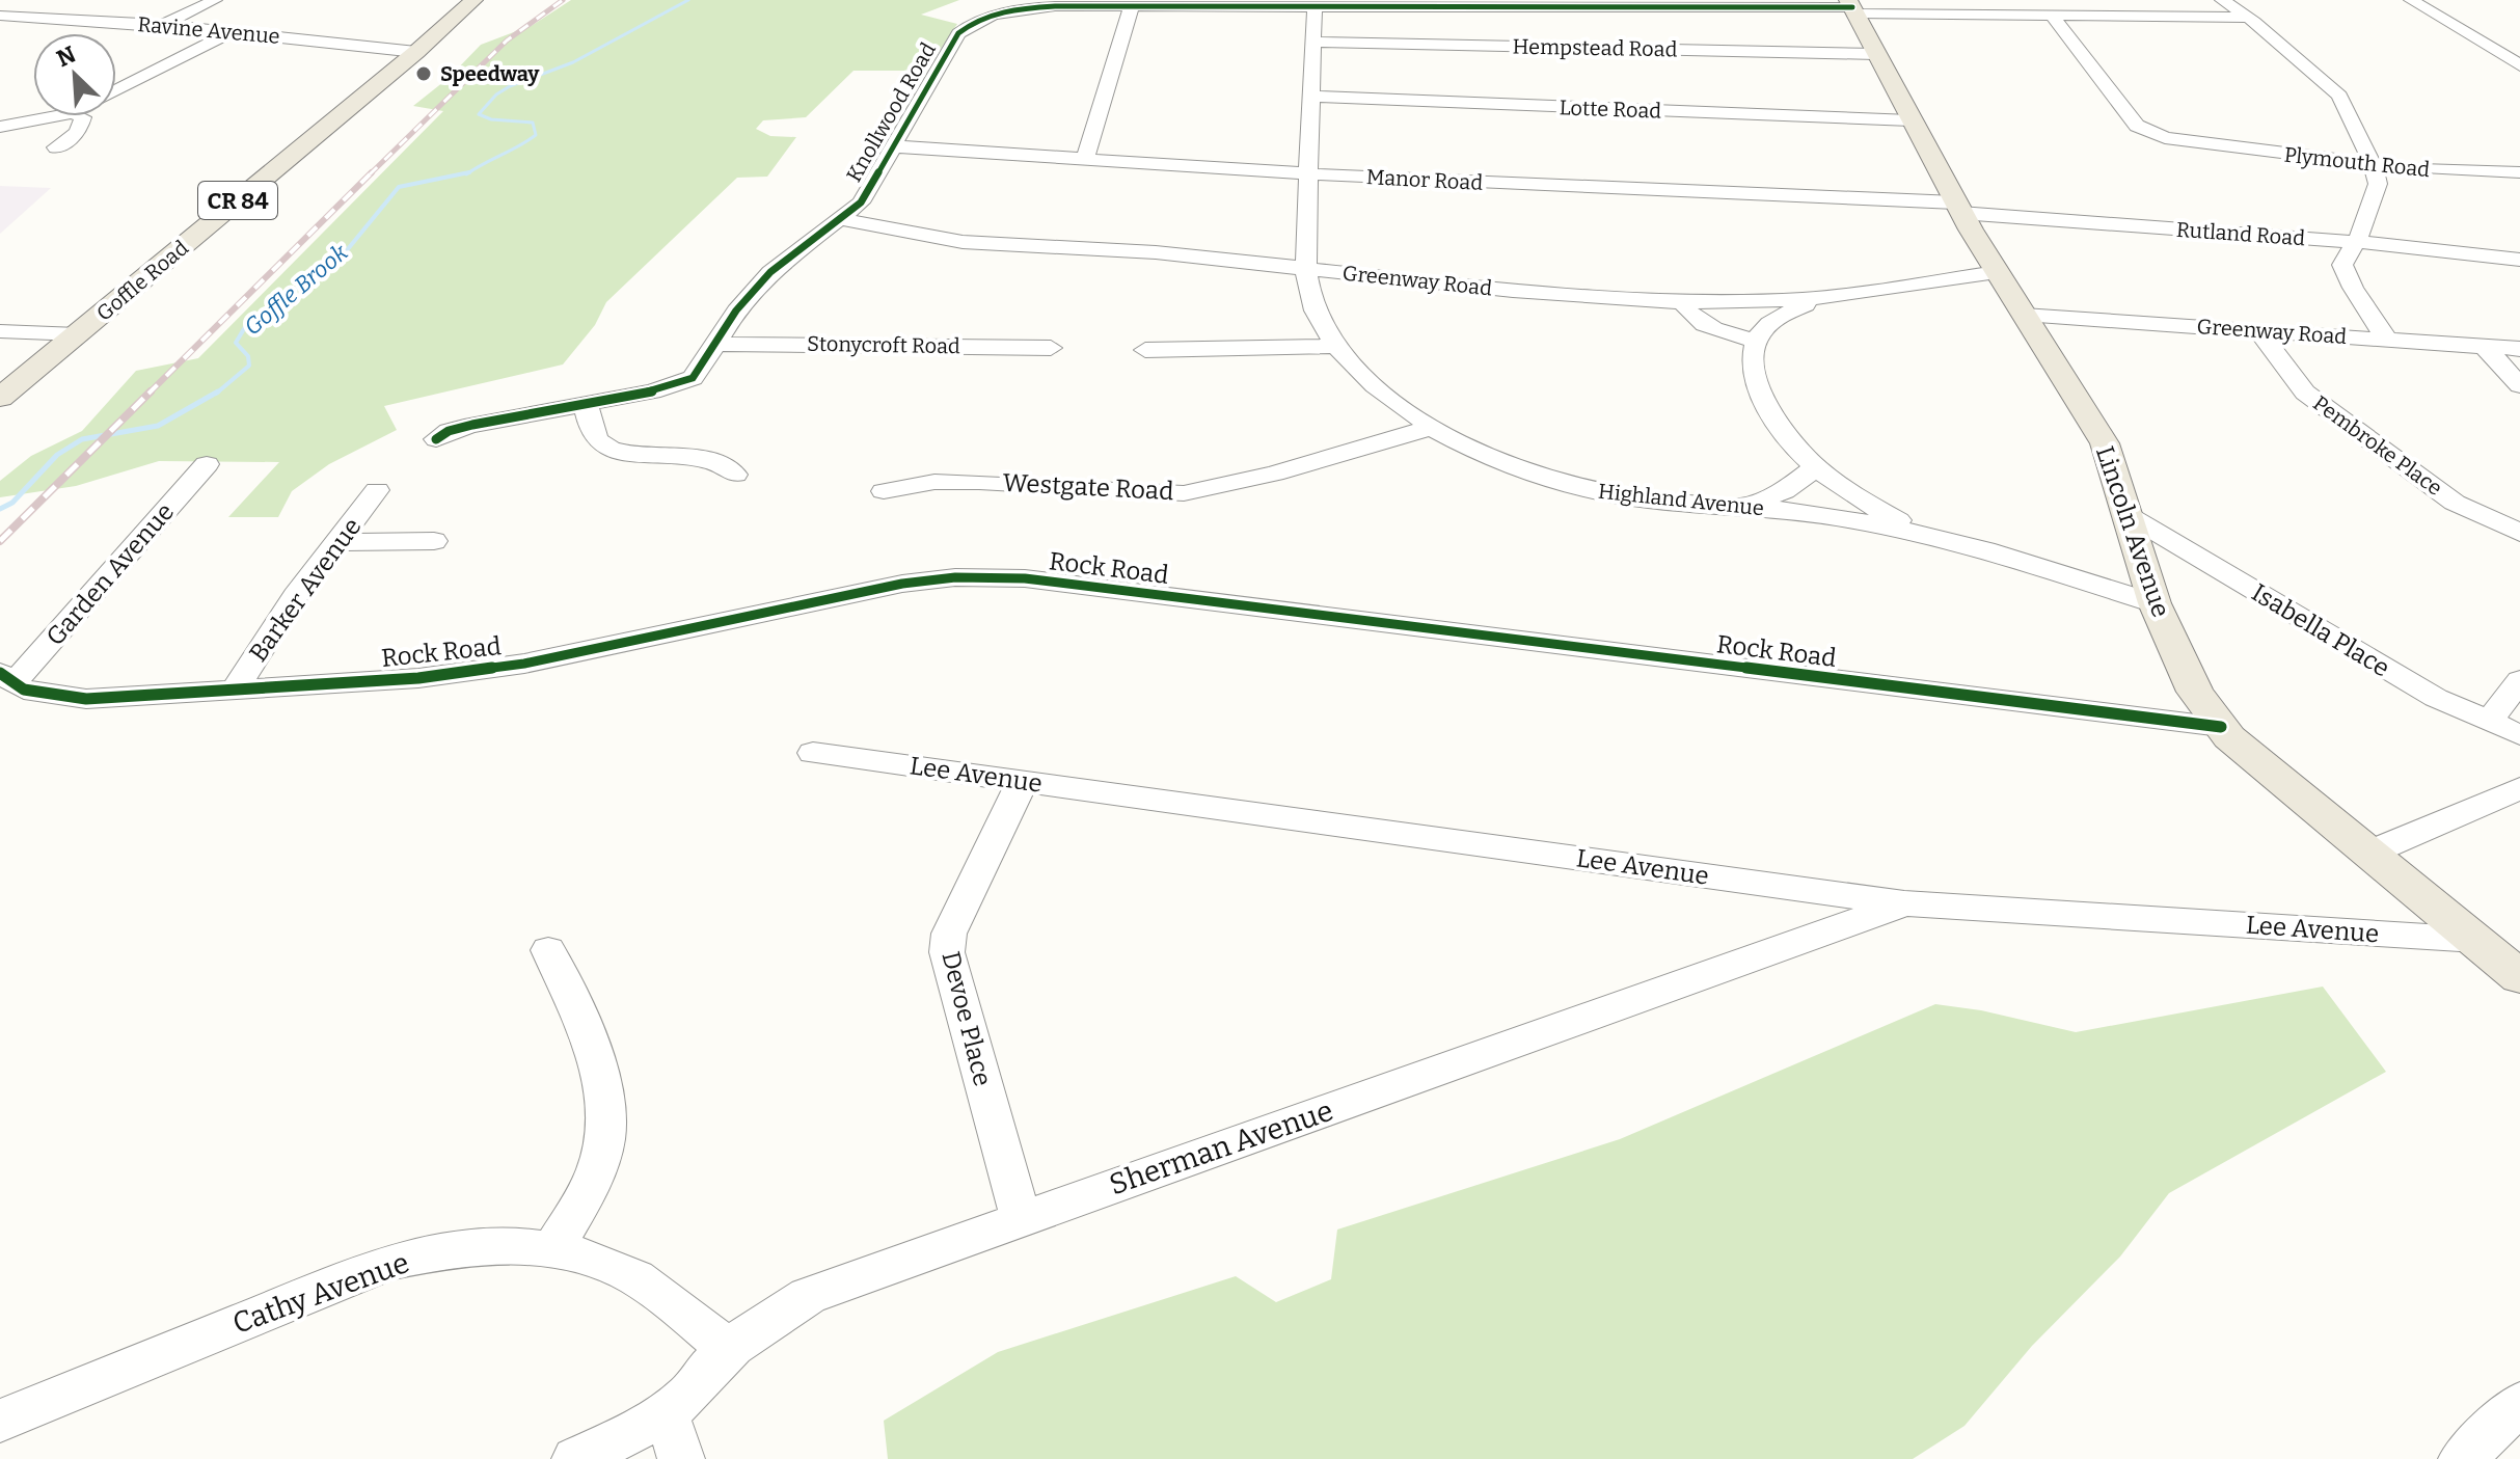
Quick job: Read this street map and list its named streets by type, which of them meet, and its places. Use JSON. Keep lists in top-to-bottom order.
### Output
{
  "streets": {
    "main road": ["CR 84", "Goffle Road", "Lincoln Avenue"],
    "street": [
      "Ravine Avenue",
      "Hempstead Road",
      "Lotte Road",
      "Knollwood Road",
      "Plymouth Road",
      "Manor Road",
      "Rutland Road",
      "Greenway Road",
      "Stonycroft Road",
      "Pembroke Place",
      "Westgate Road",
      "Highland Avenue",
      "Rock Road",
      "Garden Avenue",
      "Barker Avenue",
      "Isabella Place",
      "Lee Avenue",
      "Devoe Place",
      "Sherman Avenue",
      "Cathy Avenue"
    ]
  },
  "crossings": [
    ["Ravine Avenue", "Goffle Road"],
    ["Hempstead Road", "Highland Avenue"],
    ["Hempstead Road", "Lincoln Avenue"],
    ["Lotte Road", "Highland Avenue"],
    ["Lotte Road", "Lincoln Avenue"],
    ["Knollwood Road", "Plymouth Road"],
    ["Knollwood Road", "Manor Road"],
    ["Knollwood Road", "Greenway Road"],
    ["Knollwood Road", "Stonycroft Road"],
    ["Knollwood Road", "Highland Avenue"],
    ["Knollwood Road", "Lincoln Avenue"],
    ["Manor Road", "Rutland Road"],
    ["Manor Road", "Highland Avenue"],
    ["Manor Road", "Lincoln Avenue"],
    ["Rutland Road", "Lincoln Avenue"],
    ["Greenway Road", "Pembroke Place"],
    ["Greenway Road", "Highland Avenue"],
    ["Greenway Road", "Lincoln Avenue"],
    ["Westgate Road", "Highland Avenue"],
    ["Highland Avenue", "Lincoln Avenue"],
    ["Lincoln Avenue", "Rock Road"],
    ["Lincoln Avenue", "Isabella Place"],
    ["Lincoln Avenue", "Lee Avenue"],
    ["Rock Road", "Garden Avenue"],
    ["Rock Road", "Barker Avenue"],
    ["Lee Avenue", "Devoe Place"],
    ["Lee Avenue", "Sherman Avenue"],
    ["Devoe Place", "Sherman Avenue"],
    ["Sherman Avenue", "Cathy Avenue"]
  ],
  "water": ["Goffle Brook"],
  "places": ["Speedway"],
  "north": "top left"
}
